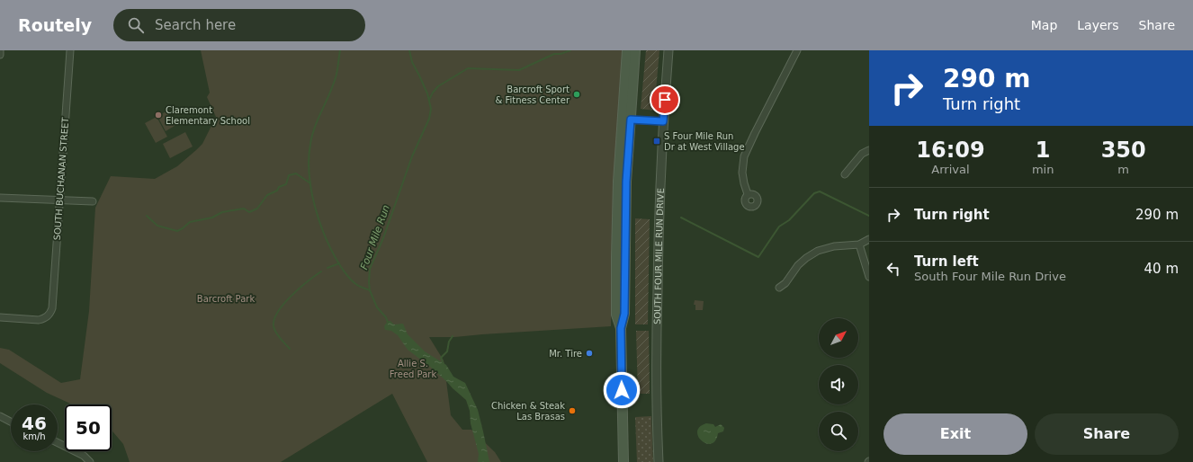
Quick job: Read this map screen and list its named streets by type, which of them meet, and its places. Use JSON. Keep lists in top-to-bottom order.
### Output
{
  "streets": {
    "street": ["SOUTH BUCHANAN STREET", "SOUTH FOUR MILE RUN DRIVE"]
  },
  "water": ["Four Mile Run"],
  "parks": ["Barcroft Park", "Allie S. Freed Park"],
  "places": {
    "other": [
      "Barcroft Sport & Fitness Center",
      "Claremont Elementary School",
      "Mr. Tire",
      "Chicken & Steak Las Brasas"
    ],
    "transit": ["S Four Mile Run Dr at West Village"]
  },
  "north": "top right",
  "page": {
    "header": "Routely",
    "search": "Search here",
    "nav": ["Map", "Layers", "Share"],
    "turn": ["290 m", "Turn right"],
    "eta": [
      "16:09",
      "Arrival",
      "1",
      "min",
      "350",
      "m"
    ],
    "list": [
      {
        "name": "Turn right",
        "value": "290 m"
      },
      {
        "name": "Turn left",
        "note": "South Four Mile Run Drive",
        "value": "40 m"
      }
    ],
    "speed": "46 km/h",
    "limit": "50",
    "buttons": ["Exit", "Share"]
  }
}
